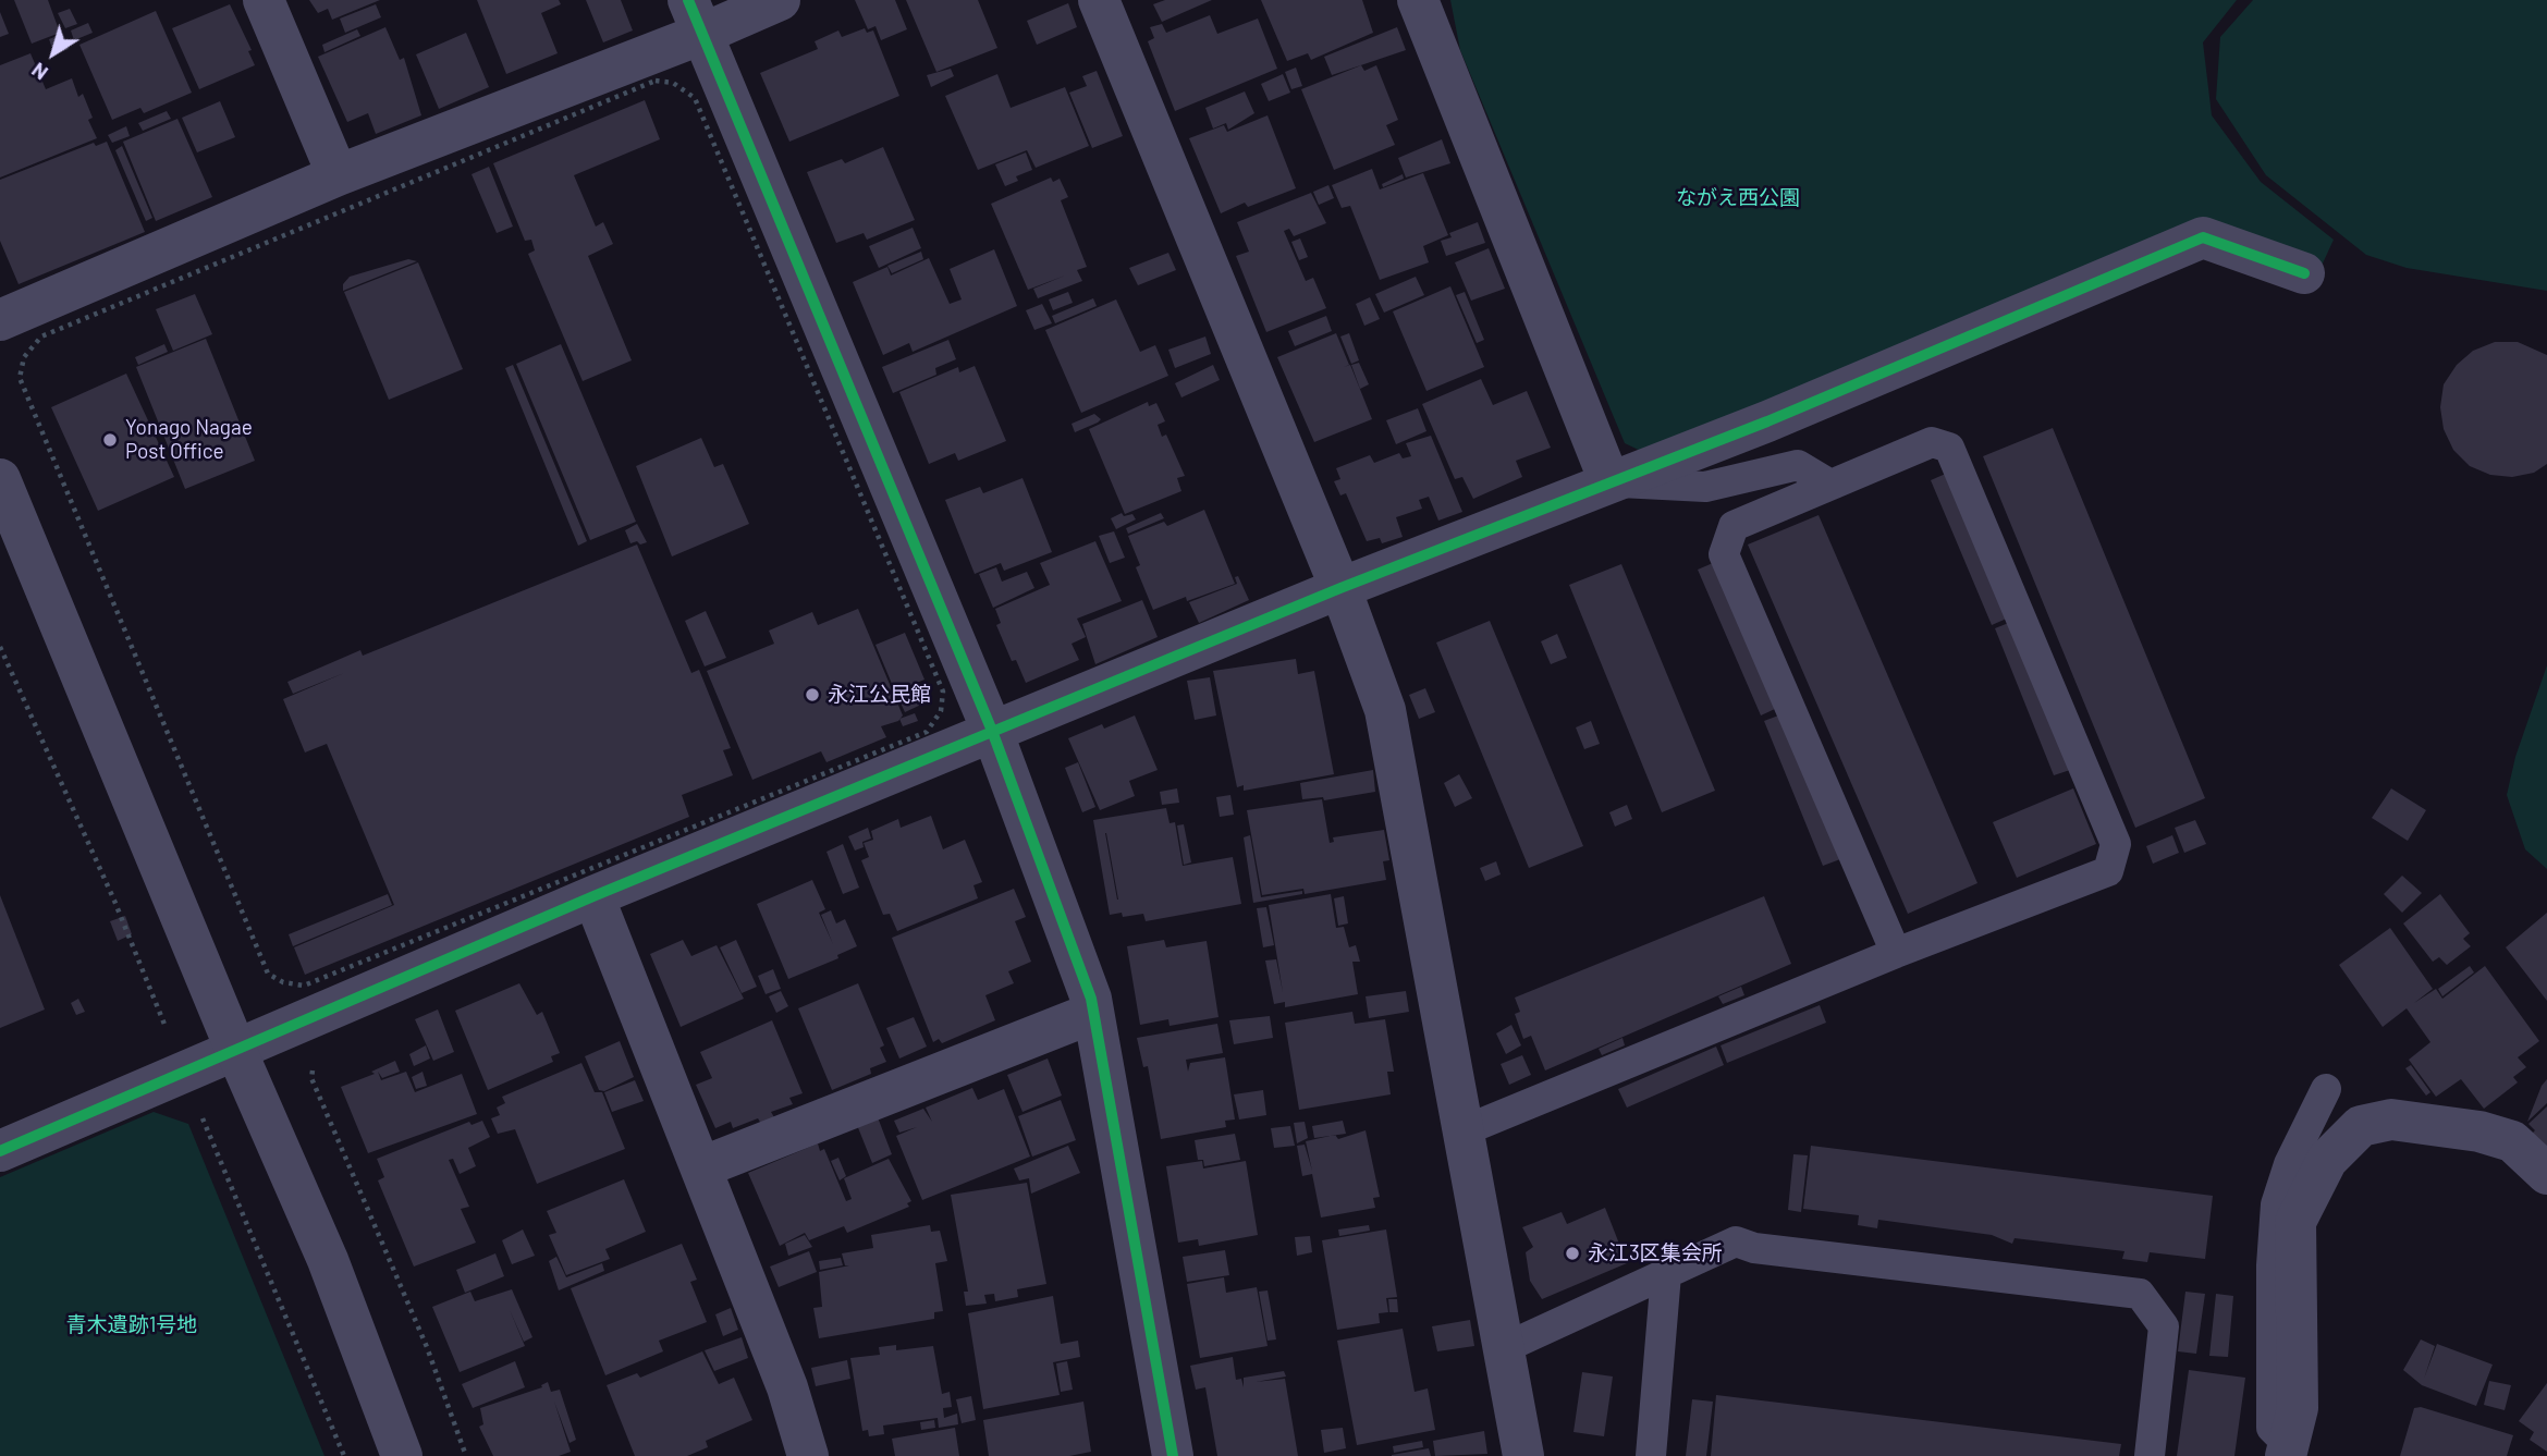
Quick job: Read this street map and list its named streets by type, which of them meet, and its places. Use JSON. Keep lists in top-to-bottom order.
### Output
{
  "parks": ["ながえ西公園", "青木遺跡1号地"],
  "places": ["Yonago Nagae Post Office", "永江公民館", "永江3区集会所"],
  "north": "bottom left"
}
